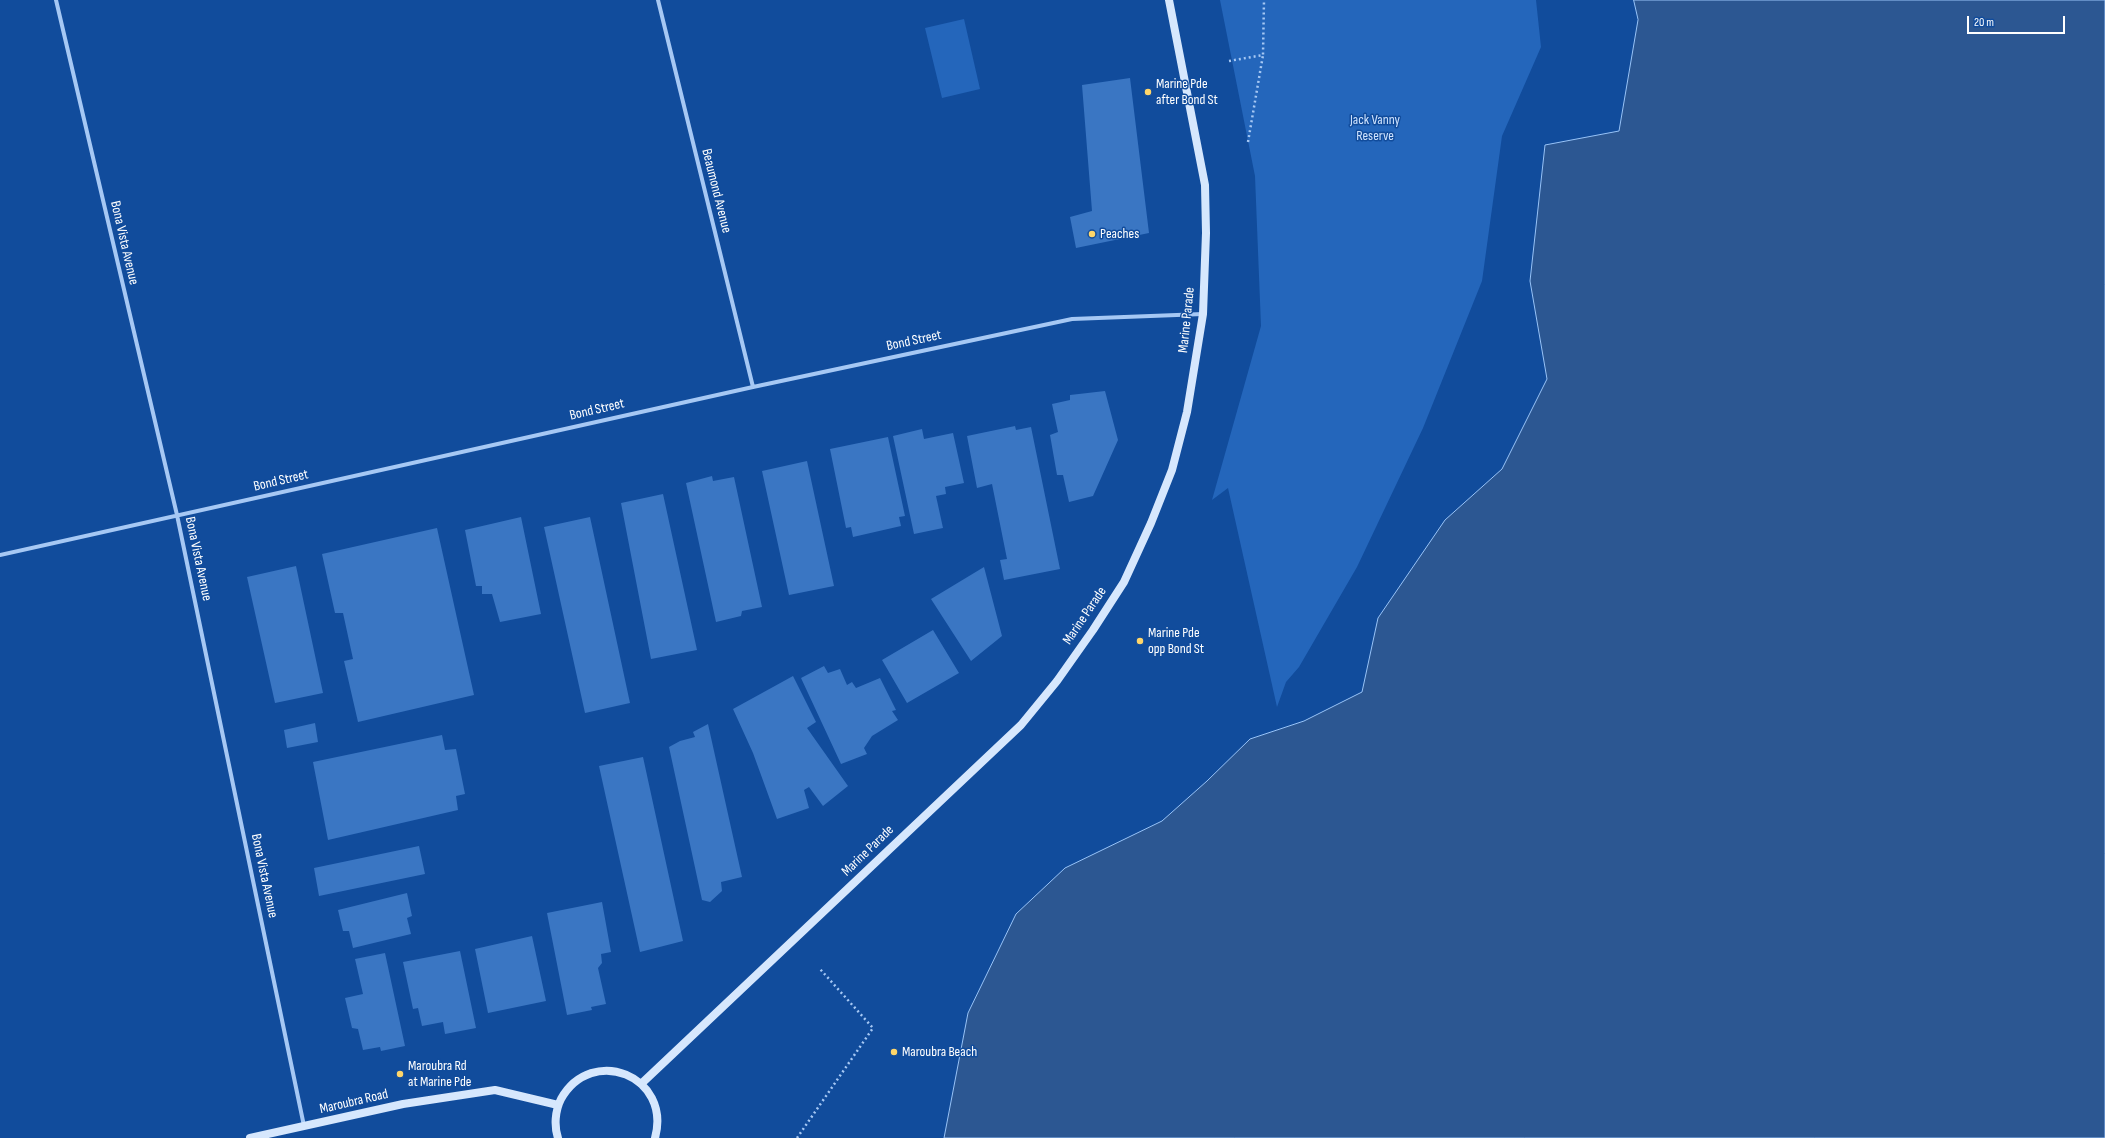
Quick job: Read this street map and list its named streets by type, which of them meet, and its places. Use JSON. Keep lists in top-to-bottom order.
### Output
{
  "streets": {
    "street": [
      "Beaumond Avenue",
      "Bona Vista Avenue",
      "Marine Parade",
      "Bond Street",
      "Maroubra Road"
    ]
  },
  "crossings": [
    ["Beaumond Avenue", "Bond Street"],
    ["Bona Vista Avenue", "Bond Street"],
    ["Bona Vista Avenue", "Maroubra Road"],
    ["Marine Parade", "Bond Street"]
  ],
  "parks": ["Jack Vanny Reserve"],
  "places": [
    "Marine Pde after Bond St",
    "Peaches",
    "Marine Pde opp Bond St",
    "Maroubra Beach",
    "Maroubra Rd at Marine Pde"
  ],
  "scale_bar": "20 m"
}
